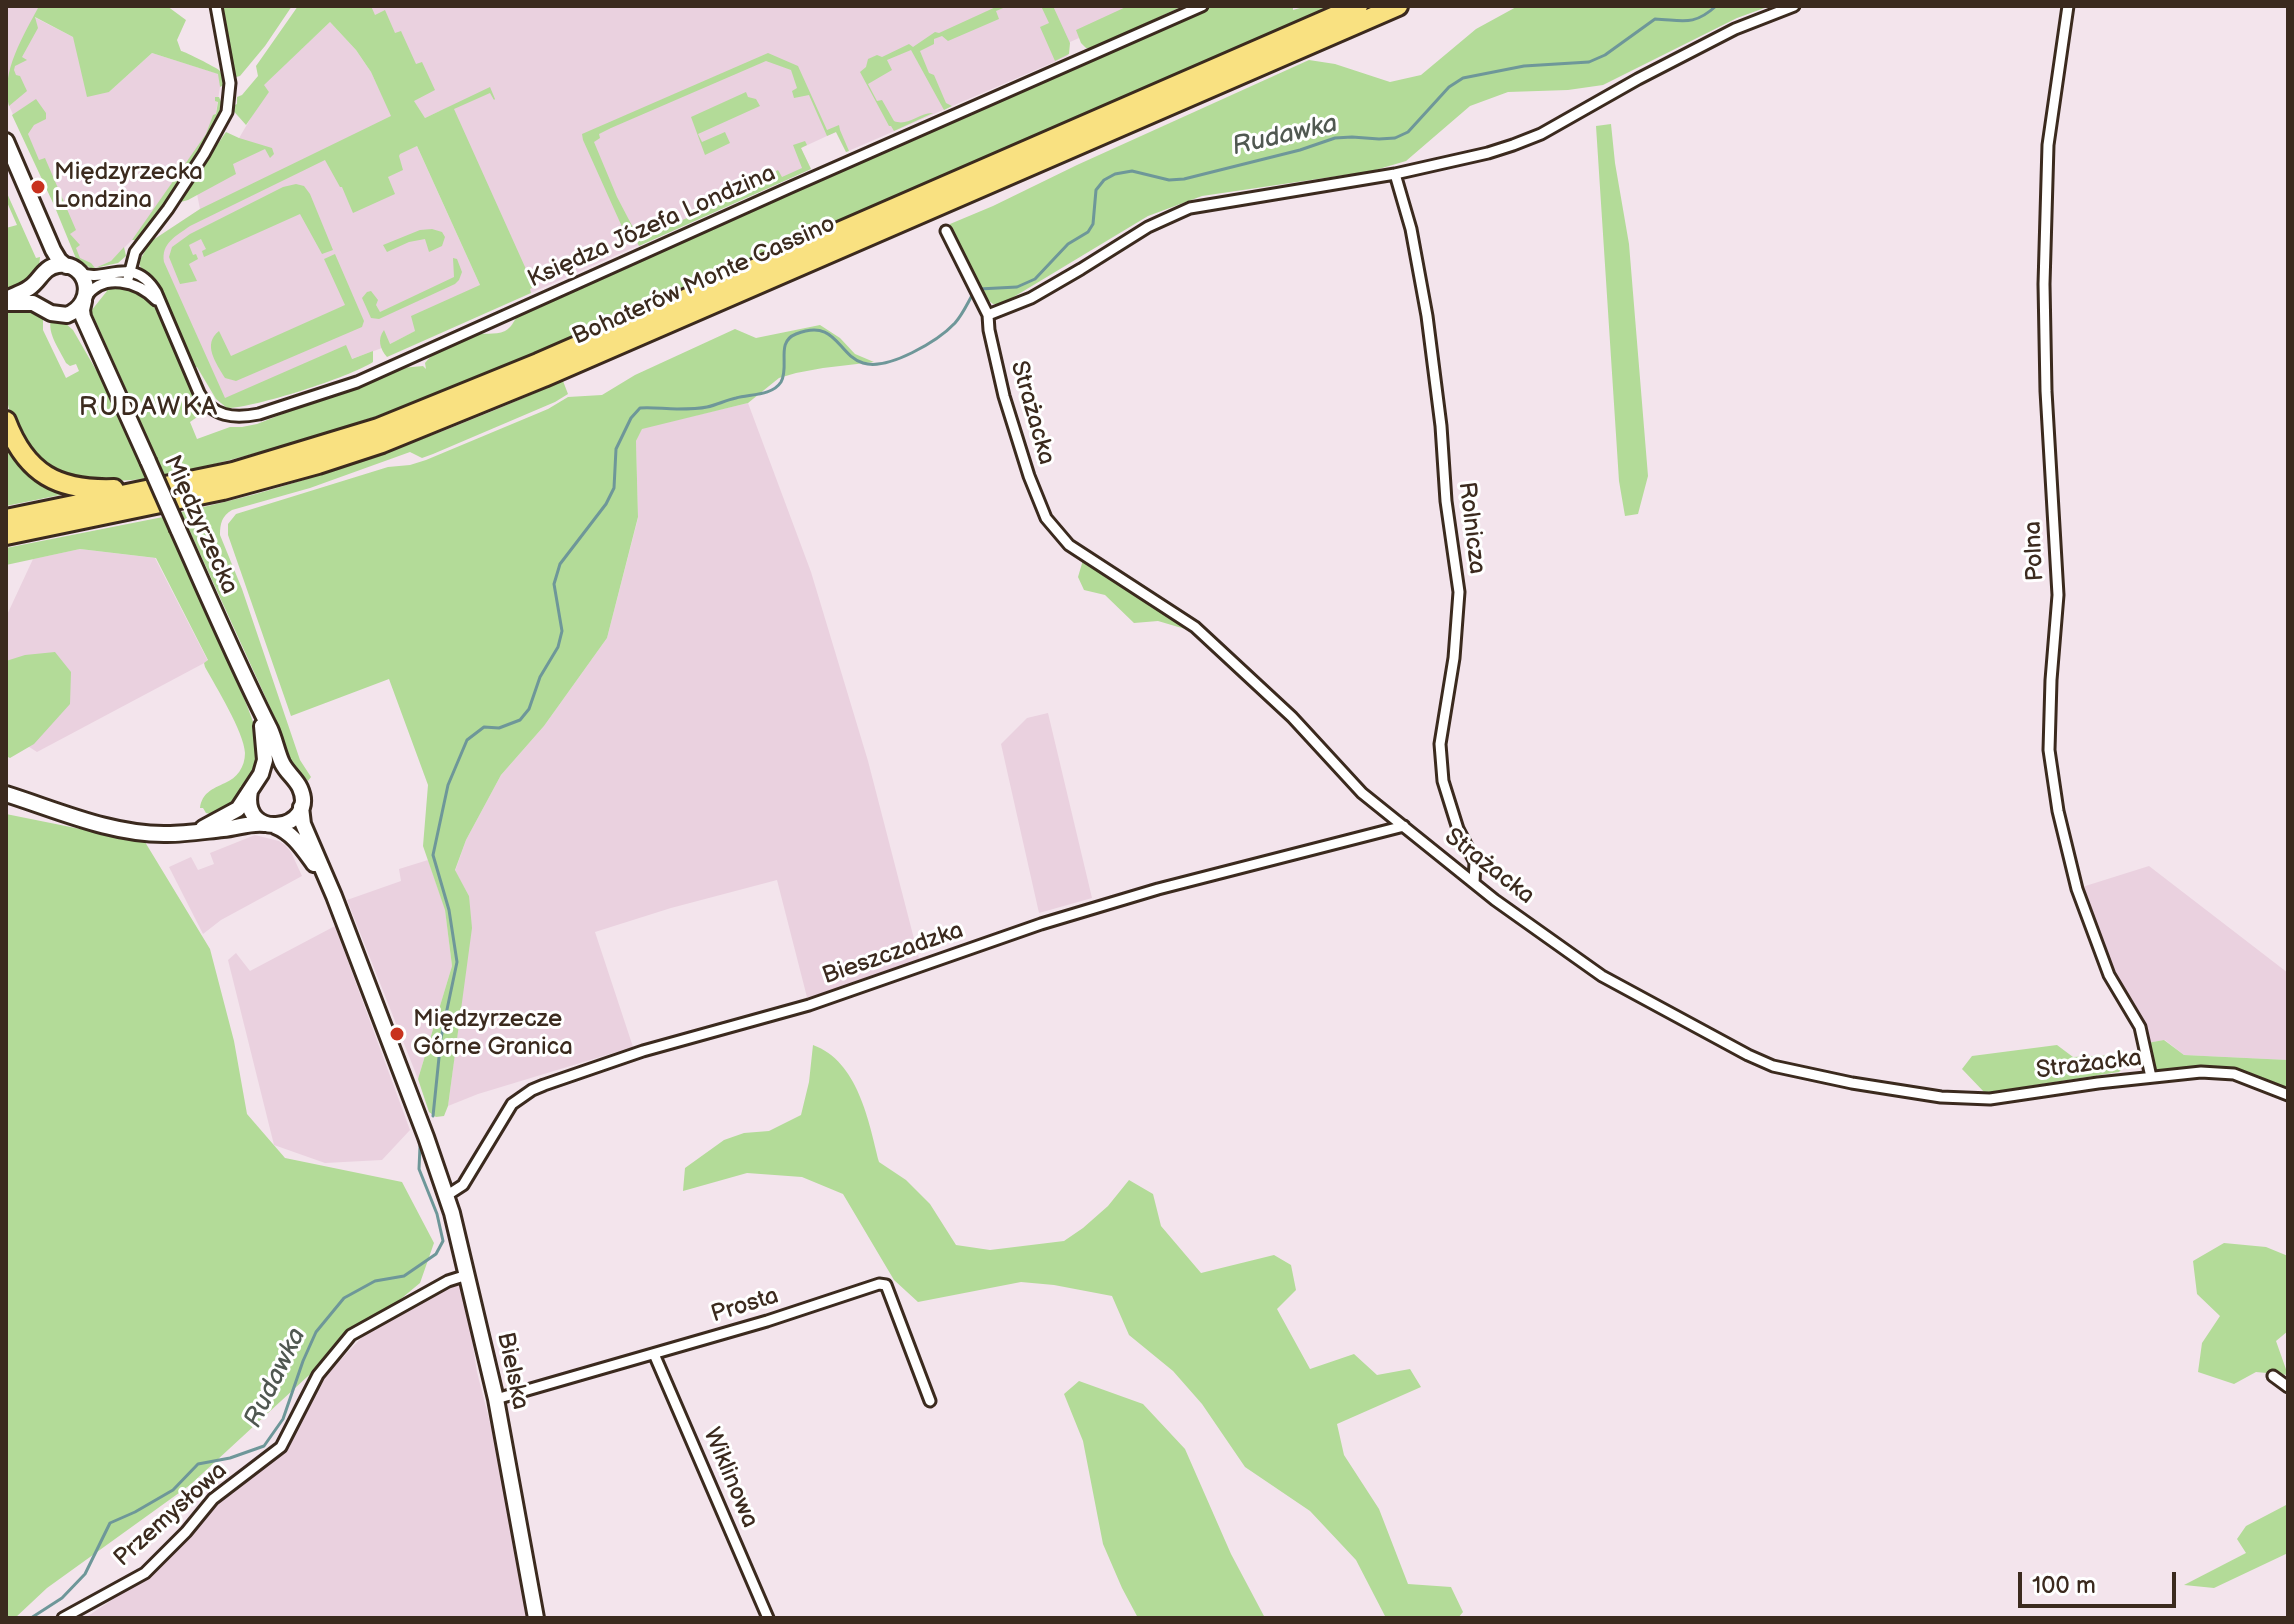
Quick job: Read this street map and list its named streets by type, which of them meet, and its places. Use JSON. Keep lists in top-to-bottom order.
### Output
{
  "streets": {
    "highway": ["Bohaterów Monte Cassino"],
    "main road": ["Międzyrzecka", "Bielska"],
    "street": [
      "Księdza Józefa Londzina",
      "Strażacka",
      "Rolnicza",
      "Polna",
      "Bieszczadzka",
      "Prosta",
      "Wiklinowa",
      "Przemysłowa"
    ]
  },
  "crossings": [
    ["Strażacka", "Rolnicza"],
    ["Strażacka", "Polna"],
    ["Strażacka", "Bieszczadzka"],
    ["Bieszczadzka", "Bielska"],
    ["Prosta", "Bielska"],
    ["Prosta", "Wiklinowa"],
    ["Bielska", "Przemysłowa"]
  ],
  "districts": ["RUDAWKA"],
  "water": ["Rudawka"],
  "places": ["Międzyrzecka Londzina", "Międzyrzecze Górne Granica"],
  "scale_bar": "100 m"
}
